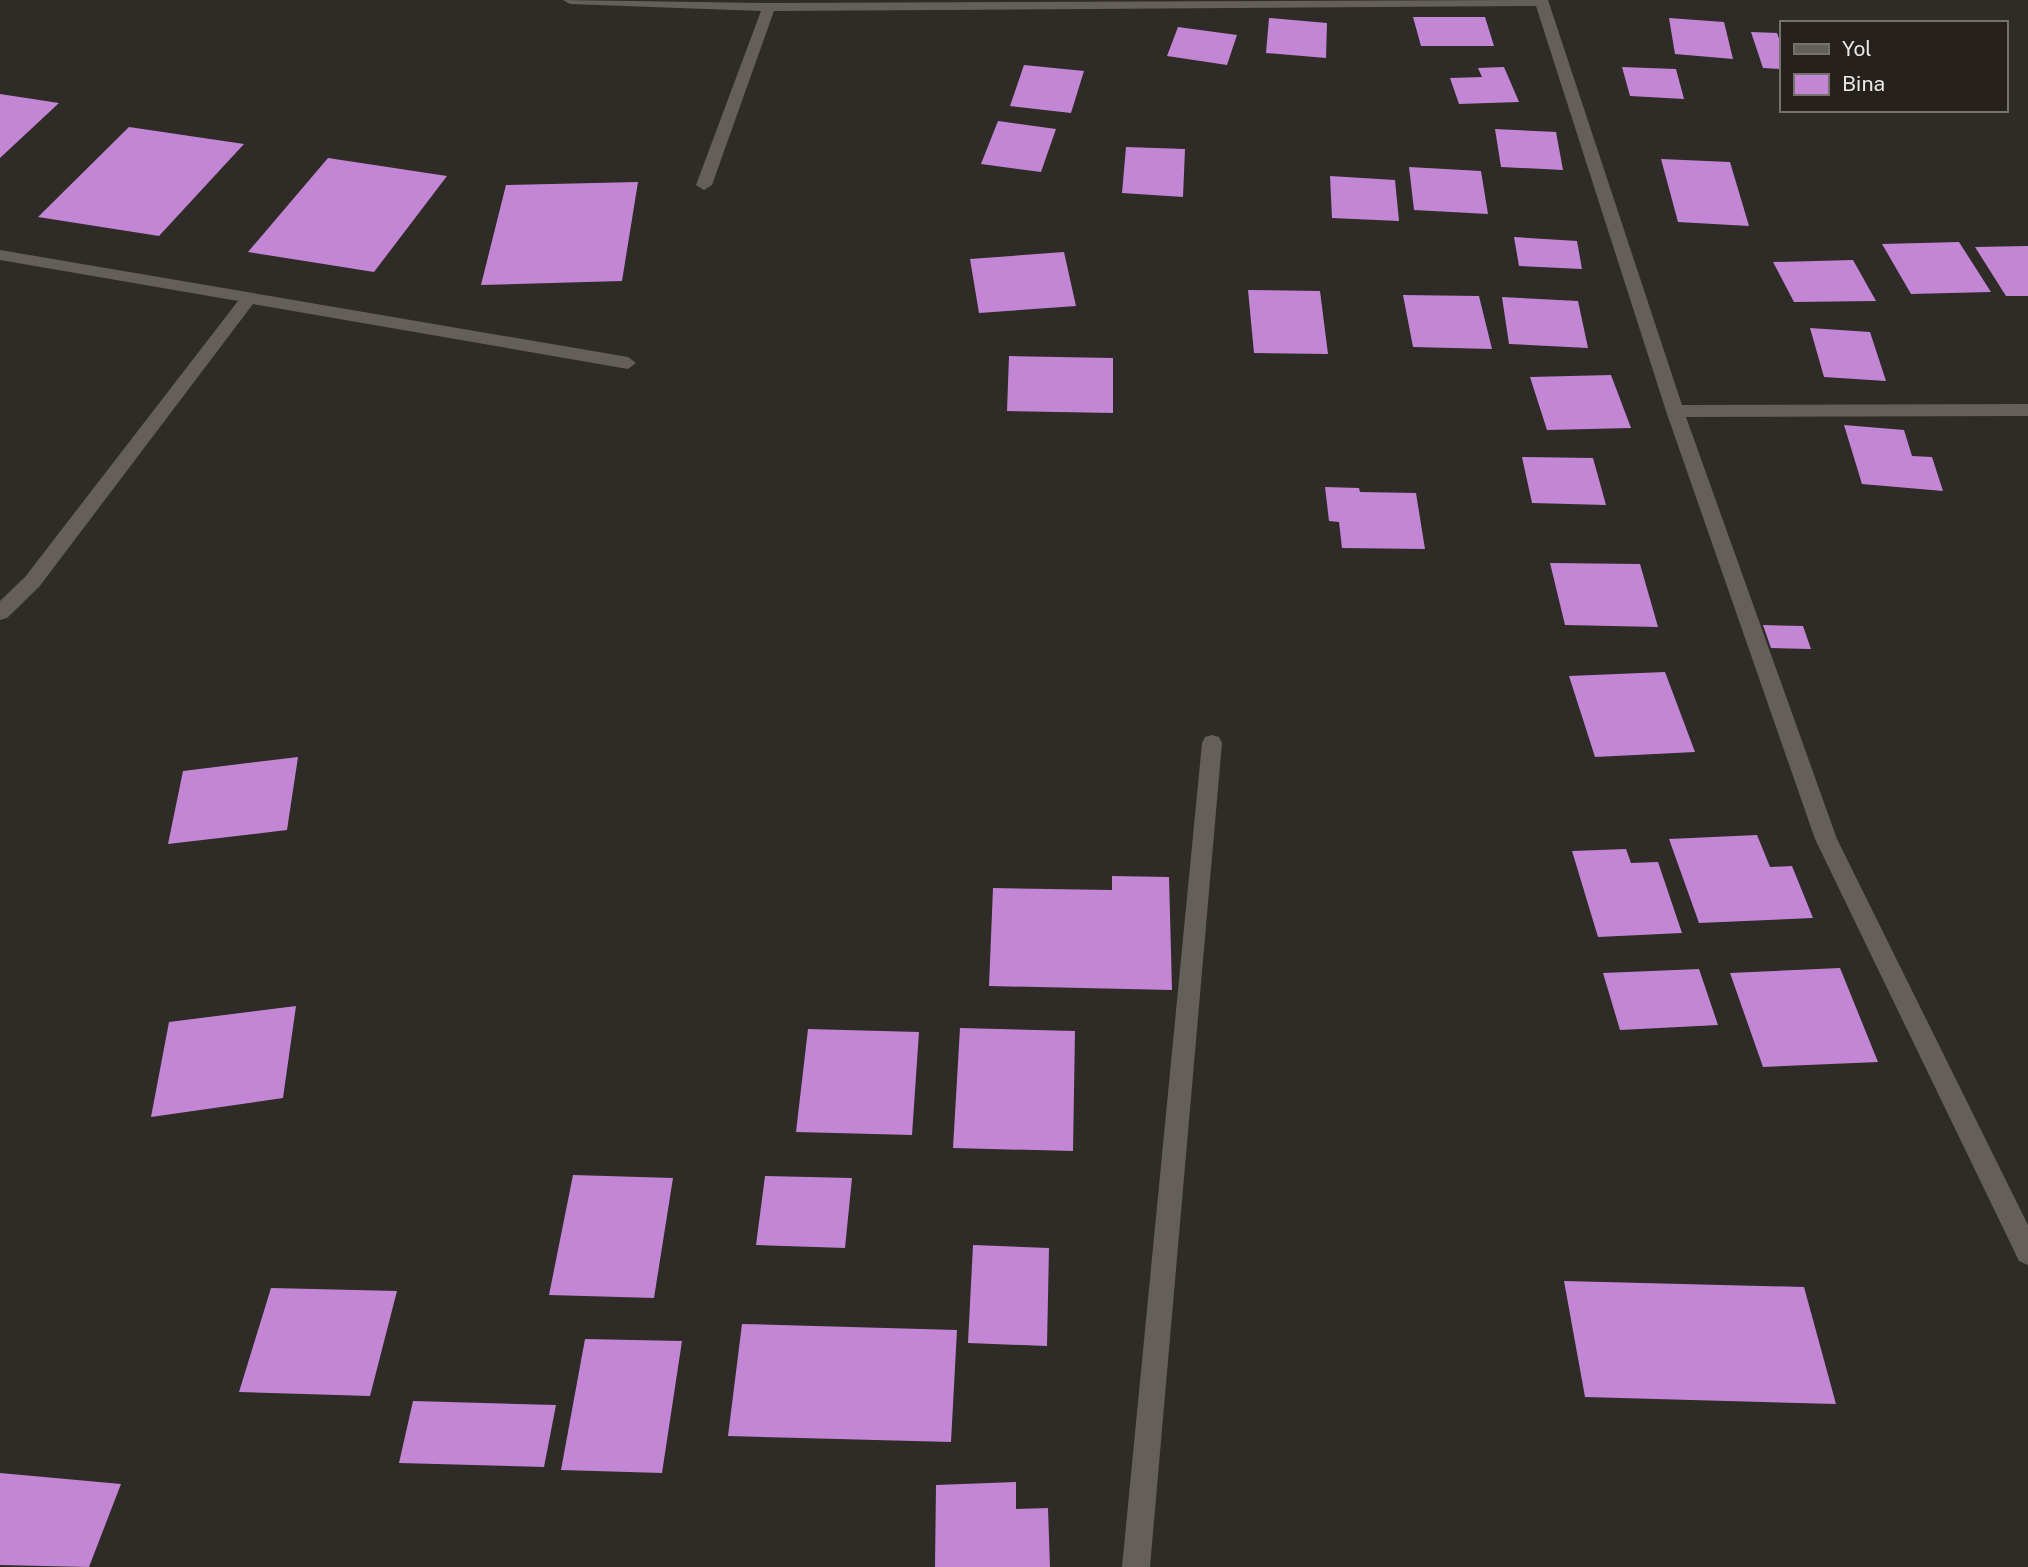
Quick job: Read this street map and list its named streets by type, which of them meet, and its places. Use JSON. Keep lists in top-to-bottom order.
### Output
{
  "legend": ["Yol", "Bina"]
}
